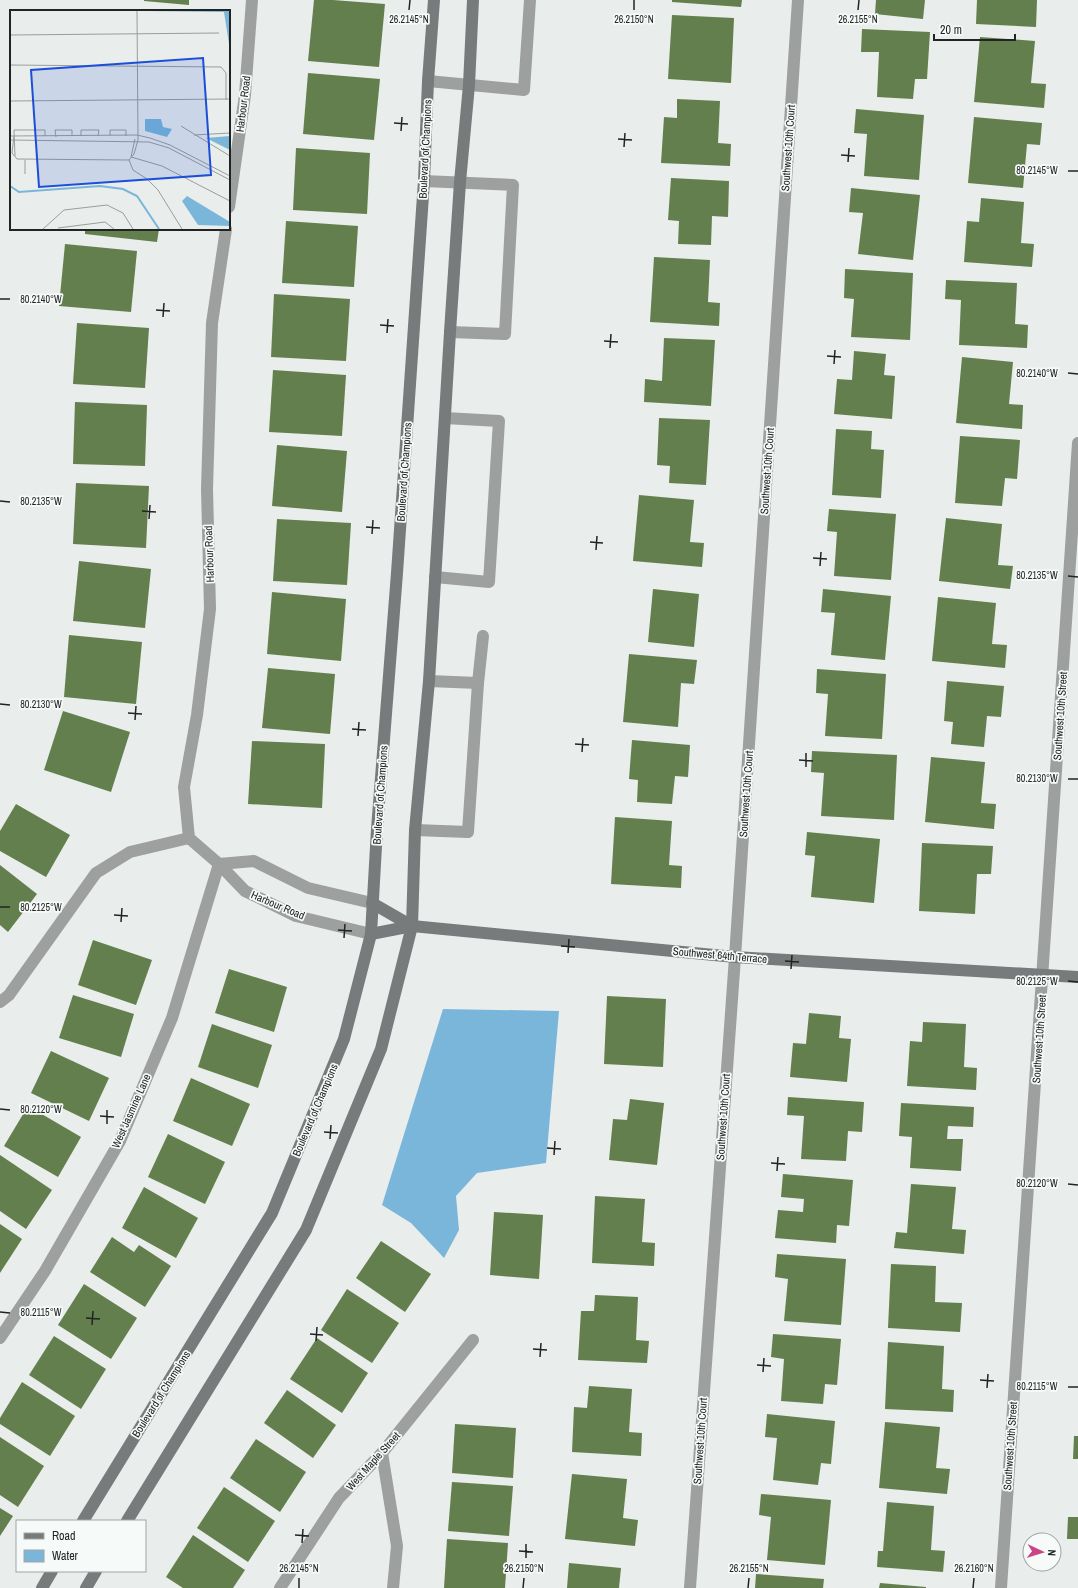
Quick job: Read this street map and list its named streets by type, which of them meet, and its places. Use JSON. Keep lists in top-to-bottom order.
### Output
{
  "streets": {
    "street": [
      "Harbour Road",
      "Southwest 10th Court",
      "Boulevard of Champions",
      "Southwest 10th Street",
      "Southwest 64th Terrace",
      "West Jasmine Lane",
      "West Maple Street"
    ]
  },
  "crossings": [
    ["Harbour Road", "Boulevard of Champions"],
    ["Harbour Road", "Southwest 64th Terrace"],
    ["Harbour Road", "West Jasmine Lane"],
    ["Southwest 10th Court", "Southwest 64th Terrace"],
    ["Boulevard of Champions", "Southwest 64th Terrace"],
    ["Southwest 10th Street", "Southwest 64th Terrace"]
  ],
  "legend": ["Road", "Water"],
  "scale_bar": "20 m",
  "north": "right",
  "coordinates": [
    "26.2145°N",
    "26.2150°N",
    "26.2155°N",
    "80.2145°W",
    "80.2140°W",
    "80.2135°W",
    "80.2130°W",
    "80.2125°W",
    "80.2120°W",
    "80.2115°W",
    "26.2160°N"
  ]
}
